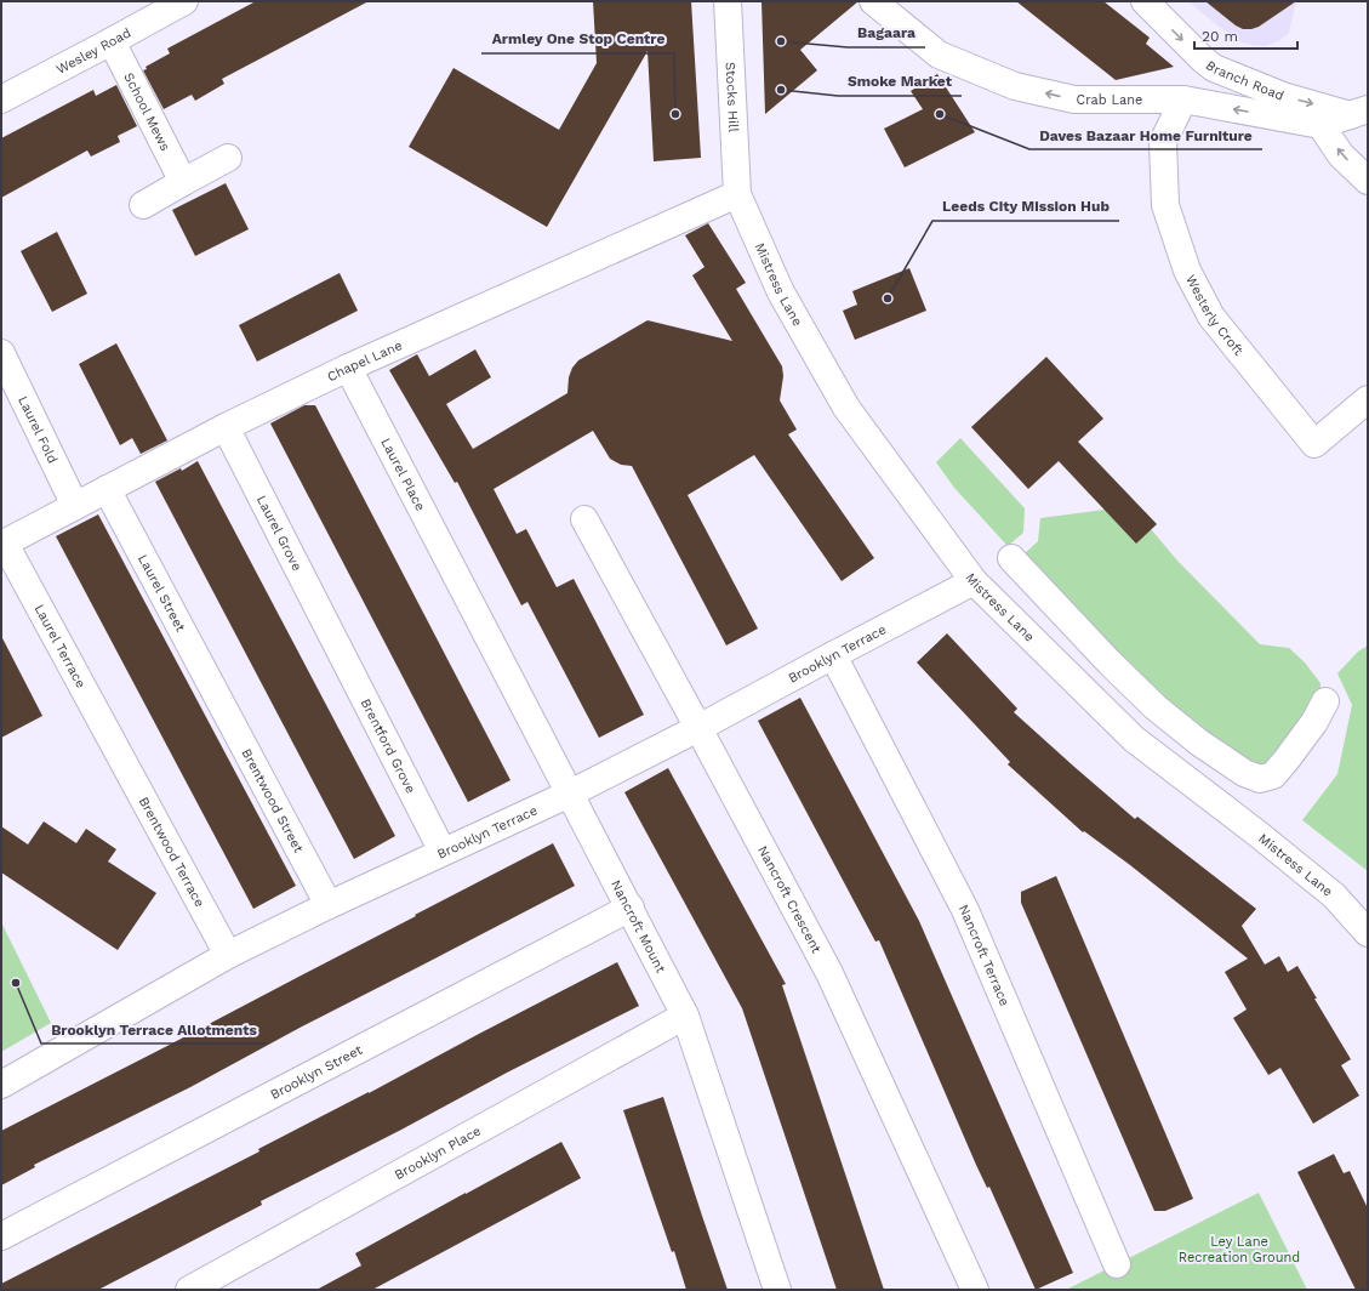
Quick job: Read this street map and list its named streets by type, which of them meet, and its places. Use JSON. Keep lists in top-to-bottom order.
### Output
{
  "streets": {
    "street": [
      "Wesley Road",
      "Branch Road",
      "Stocks Hill",
      "Crab Lane",
      "School Mews",
      "Mistress Lane",
      "Westerly Croft",
      "Chapel Lane",
      "Laurel Fold",
      "Laurel Place",
      "Laurel Grove",
      "Laurel Street",
      "Laurel Terrace",
      "Brooklyn Terrace",
      "Brentford Grove",
      "Brentwood Street",
      "Brentwood Terrace",
      "Nancroft Crescent",
      "Nancroft Mount",
      "Nancroft Terrace",
      "Brooklyn Street",
      "Brooklyn Place"
    ]
  },
  "crossings": [
    ["Wesley Road", "School Mews"],
    ["Stocks Hill", "Mistress Lane"],
    ["Stocks Hill", "Chapel Lane"],
    ["Crab Lane", "Westerly Croft"],
    ["Mistress Lane", "Chapel Lane"],
    ["Mistress Lane", "Brooklyn Terrace"],
    ["Chapel Lane", "Laurel Fold"],
    ["Chapel Lane", "Laurel Place"],
    ["Chapel Lane", "Laurel Grove"],
    ["Chapel Lane", "Laurel Street"],
    ["Chapel Lane", "Laurel Terrace"],
    ["Laurel Place", "Nancroft Mount"],
    ["Laurel Grove", "Brentford Grove"],
    ["Laurel Street", "Brentwood Street"],
    ["Laurel Terrace", "Brentwood Terrace"],
    ["Brooklyn Terrace", "Brentford Grove"],
    ["Brooklyn Terrace", "Brentwood Street"],
    ["Brooklyn Terrace", "Brentwood Terrace"],
    ["Brooklyn Terrace", "Nancroft Crescent"],
    ["Brooklyn Terrace", "Nancroft Mount"],
    ["Brooklyn Terrace", "Nancroft Terrace"],
    ["Nancroft Mount", "Brooklyn Street"],
    ["Nancroft Mount", "Brooklyn Place"]
  ],
  "one_way": ["Branch Road", "Crab Lane"],
  "parks": ["Ley Lane Recreation Ground"],
  "places": [
    "Bagaara",
    "Smoke Market",
    "Armley One Stop Centre",
    "Daves Bazaar Home Furniture",
    "Leeds City Mission Hub",
    "Brooklyn Terrace Allotments"
  ],
  "scale_bar": "20 m"
}
